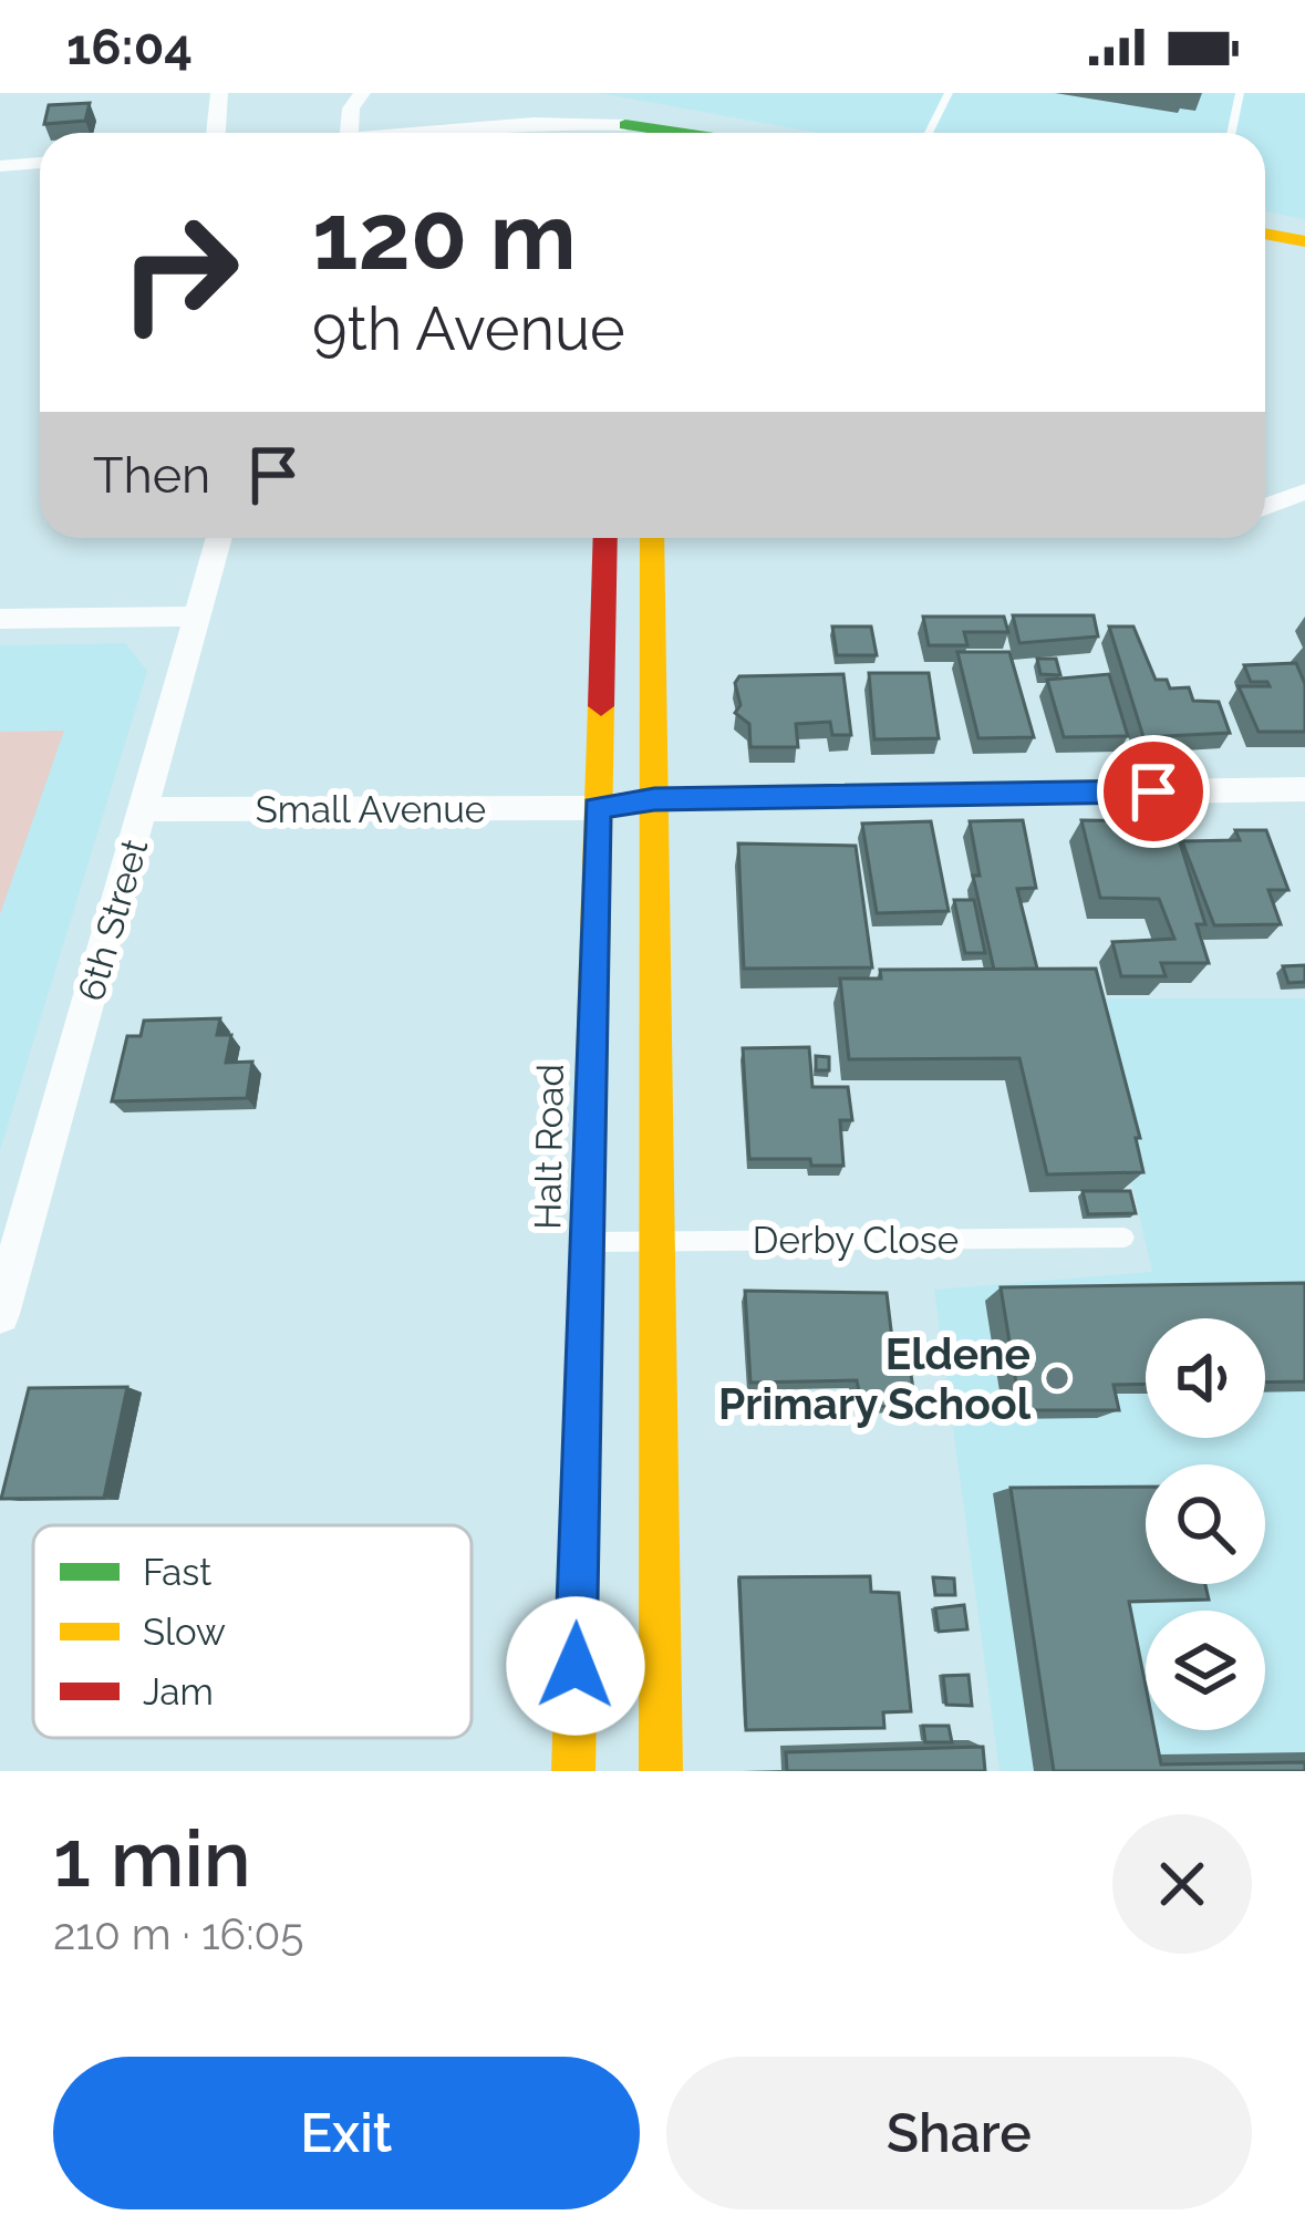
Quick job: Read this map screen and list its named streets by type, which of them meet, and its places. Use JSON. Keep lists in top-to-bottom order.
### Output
{
  "streets": {
    "street": ["Small Avenue", "6th Street", "Halt Road"],
    "lane": ["Derby Close"]
  },
  "crossings": [
    ["Small Avenue", "6th Street"],
    ["Small Avenue", "Halt Road"],
    ["Halt Road", "Derby Close"]
  ],
  "places": ["Eldene Primary School"],
  "legend": ["Fast", "Slow", "Jam"],
  "page": {
    "status": "16:04",
    "turn": ["120 m", "9th Avenue"],
    "then": "Then",
    "heading": ["1 min", "210 m · 16:05"],
    "buttons": ["Exit", "Share"]
  }
}
